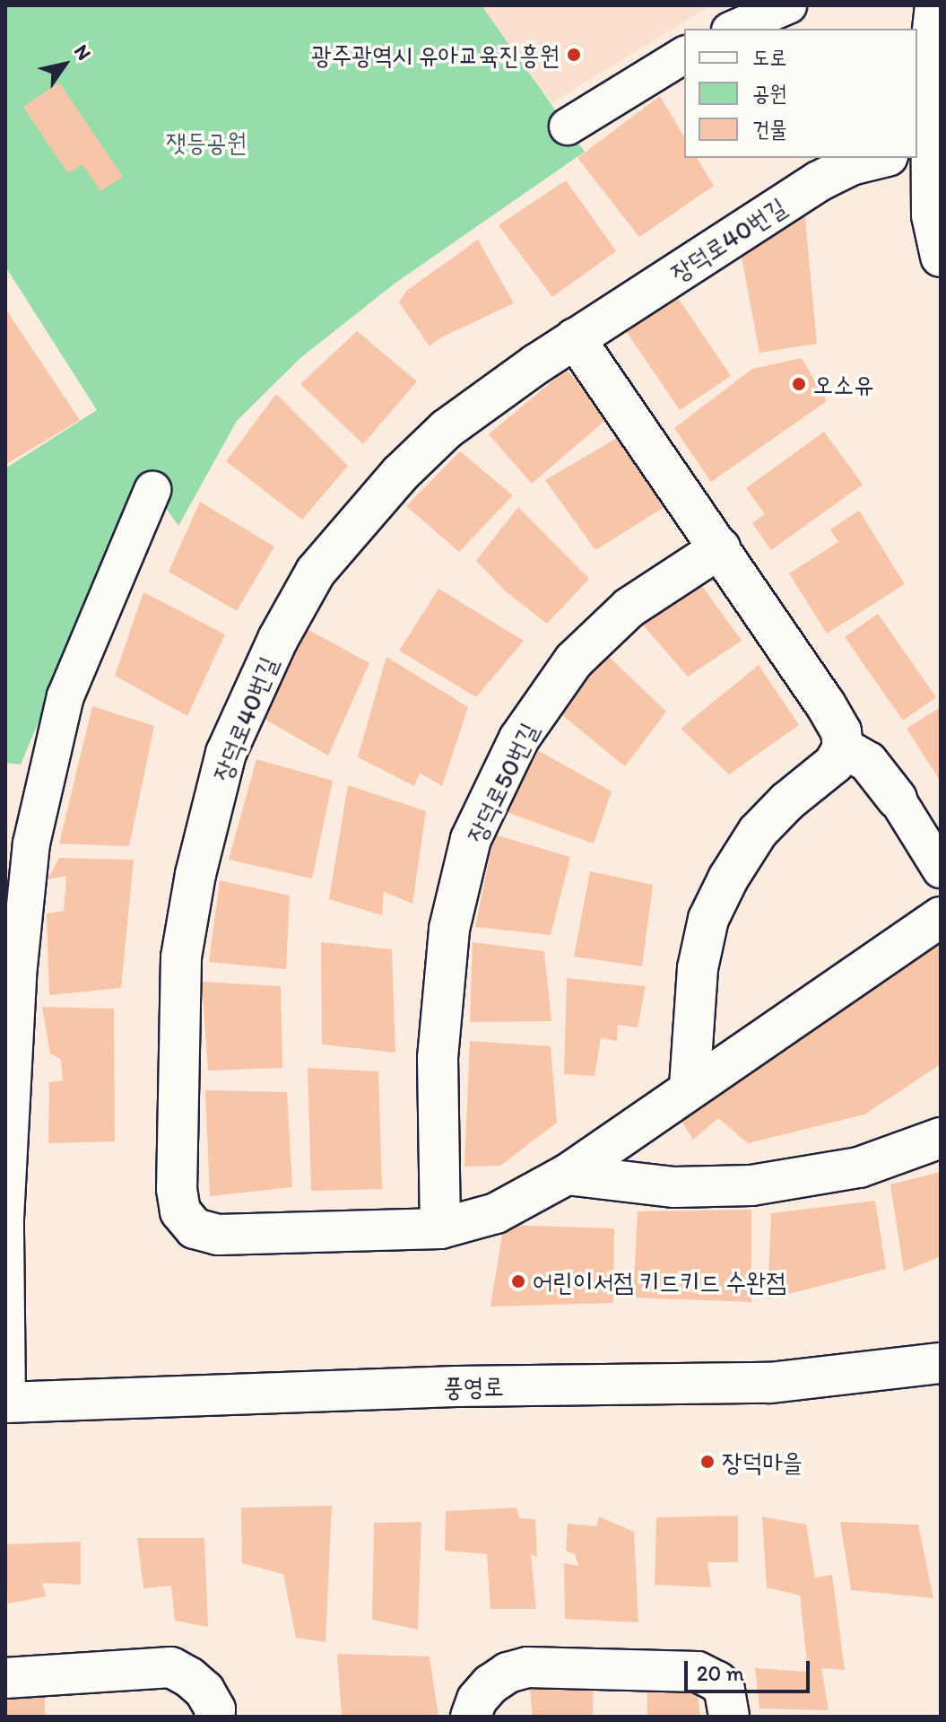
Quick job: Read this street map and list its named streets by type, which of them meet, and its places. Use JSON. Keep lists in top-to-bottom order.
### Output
{
  "streets": {
    "street": ["장덕로40번길", "장덕로50번길", "풍영로"]
  },
  "crossings": [
    ["장덕로40번길", "장덕로50번길"]
  ],
  "parks": ["잿등공원"],
  "places": [
    "광주광역시 유아교육진흥원",
    "오소유",
    "어린이서점 키드키드 수완점",
    "장덕마을"
  ],
  "legend": ["도로", "공원", "건물"],
  "scale_bar": "20 m",
  "north": "top right"
}
